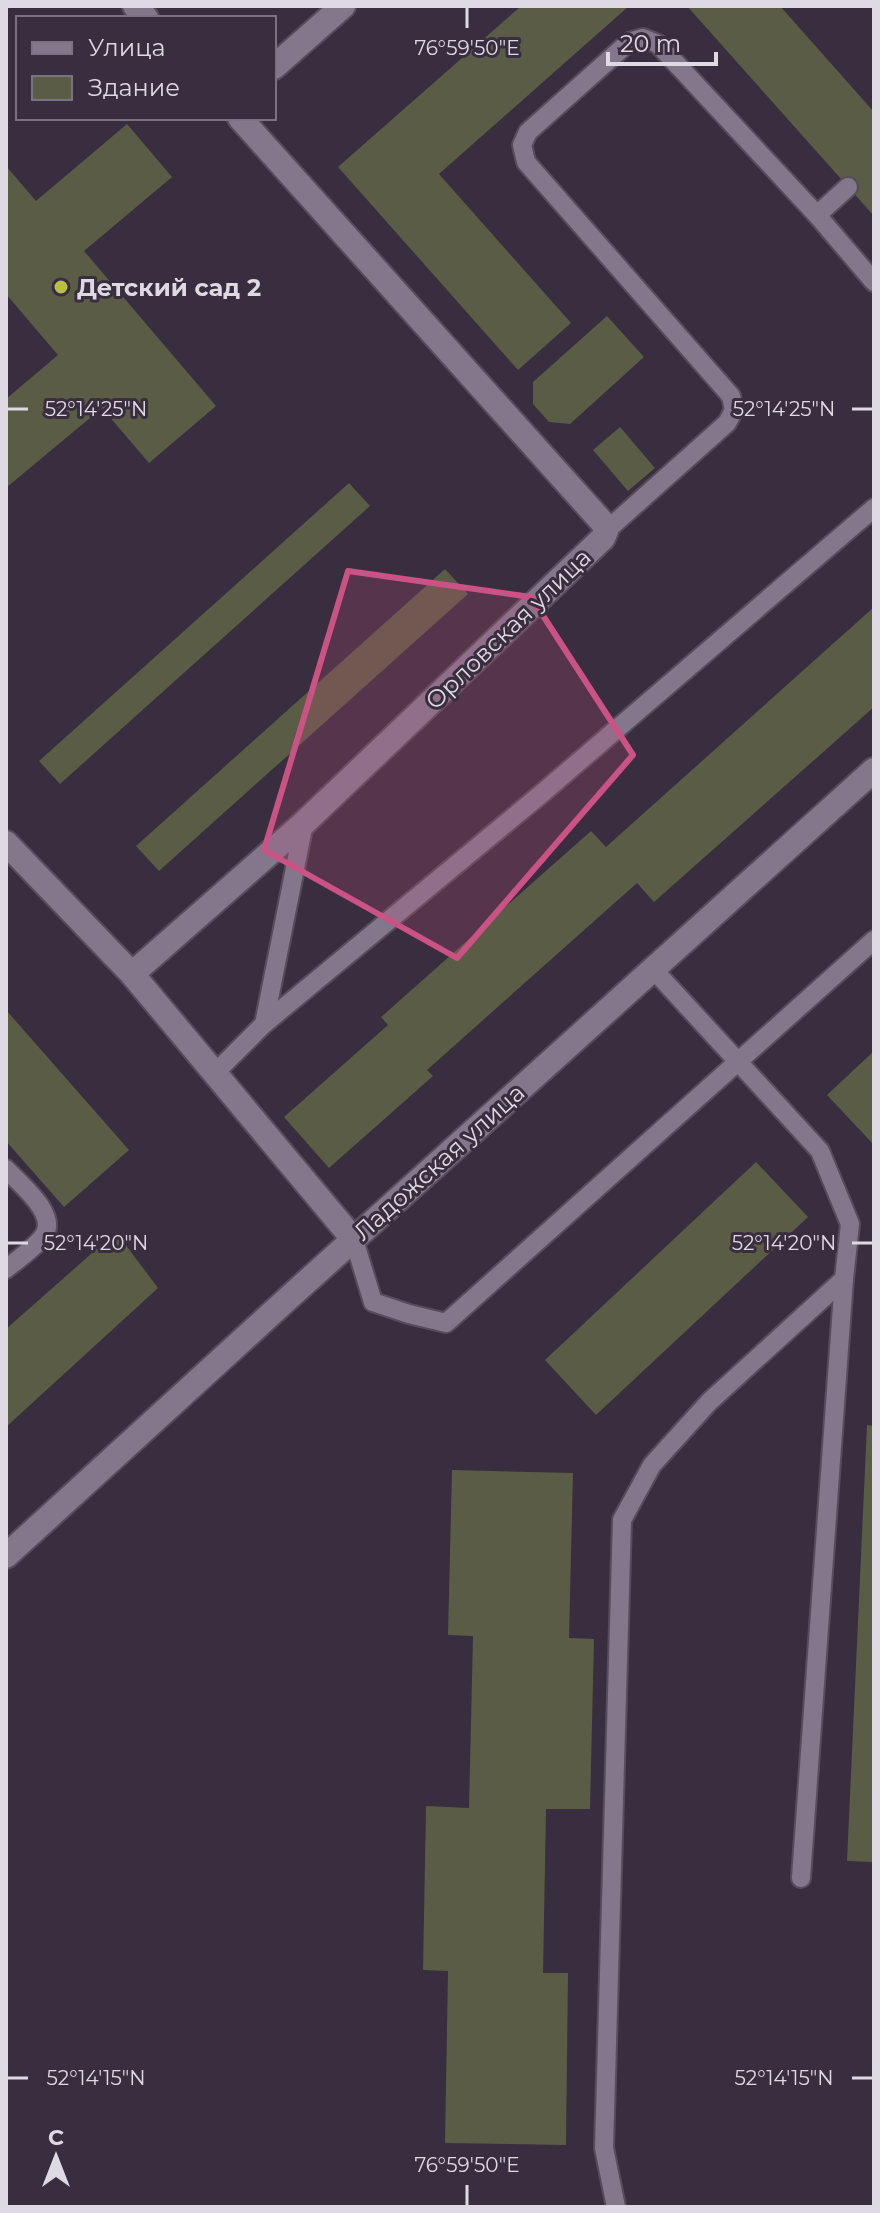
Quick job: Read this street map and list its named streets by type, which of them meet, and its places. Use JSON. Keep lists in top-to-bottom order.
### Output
{
  "streets": {
    "street": ["Орловская улица", "Ладожская улица"]
  },
  "places": ["Детский сад 2"],
  "legend": ["Улица", "Здание"],
  "scale_bar": "20 m",
  "north": "top",
  "coordinates": [
    "76°59'50\"E",
    "52°14'25\"N",
    "52°14'20\"N",
    "52°14'15\"N"
  ]
}
